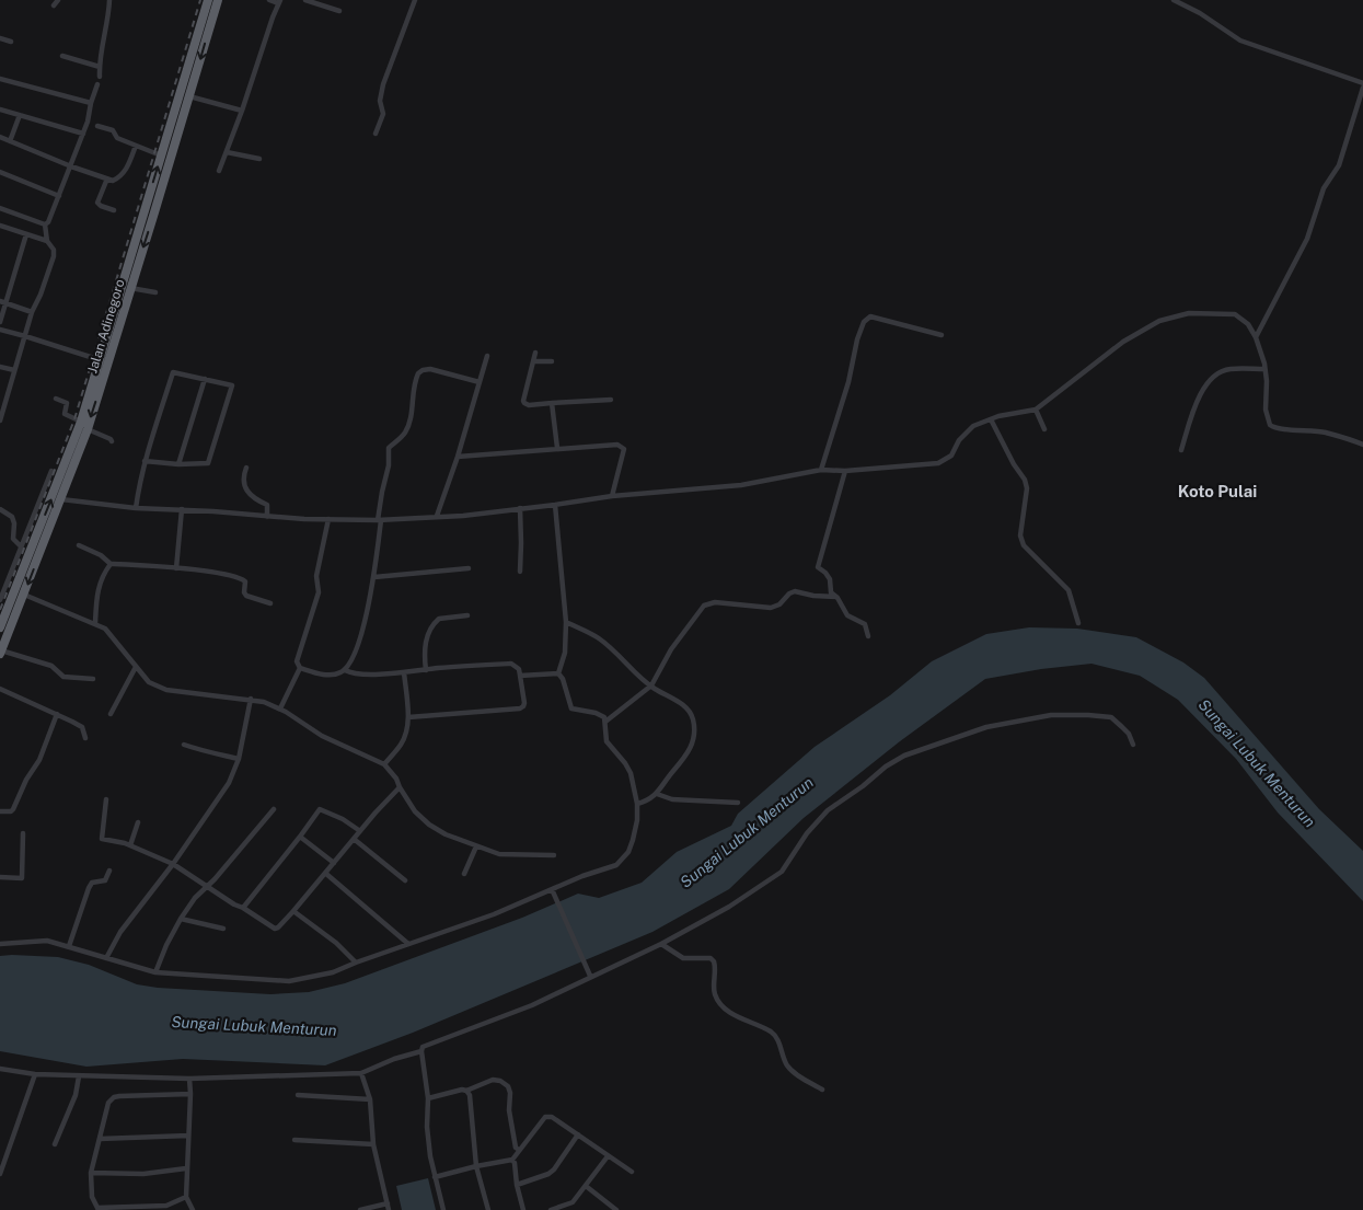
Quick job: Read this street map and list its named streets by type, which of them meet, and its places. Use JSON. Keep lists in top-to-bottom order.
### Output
{
  "streets": {
    "highway": ["Jalan Adinegoro"]
  },
  "districts": ["Koto Pulai"],
  "water": ["Sungai Lubuk Menturun"]
}
